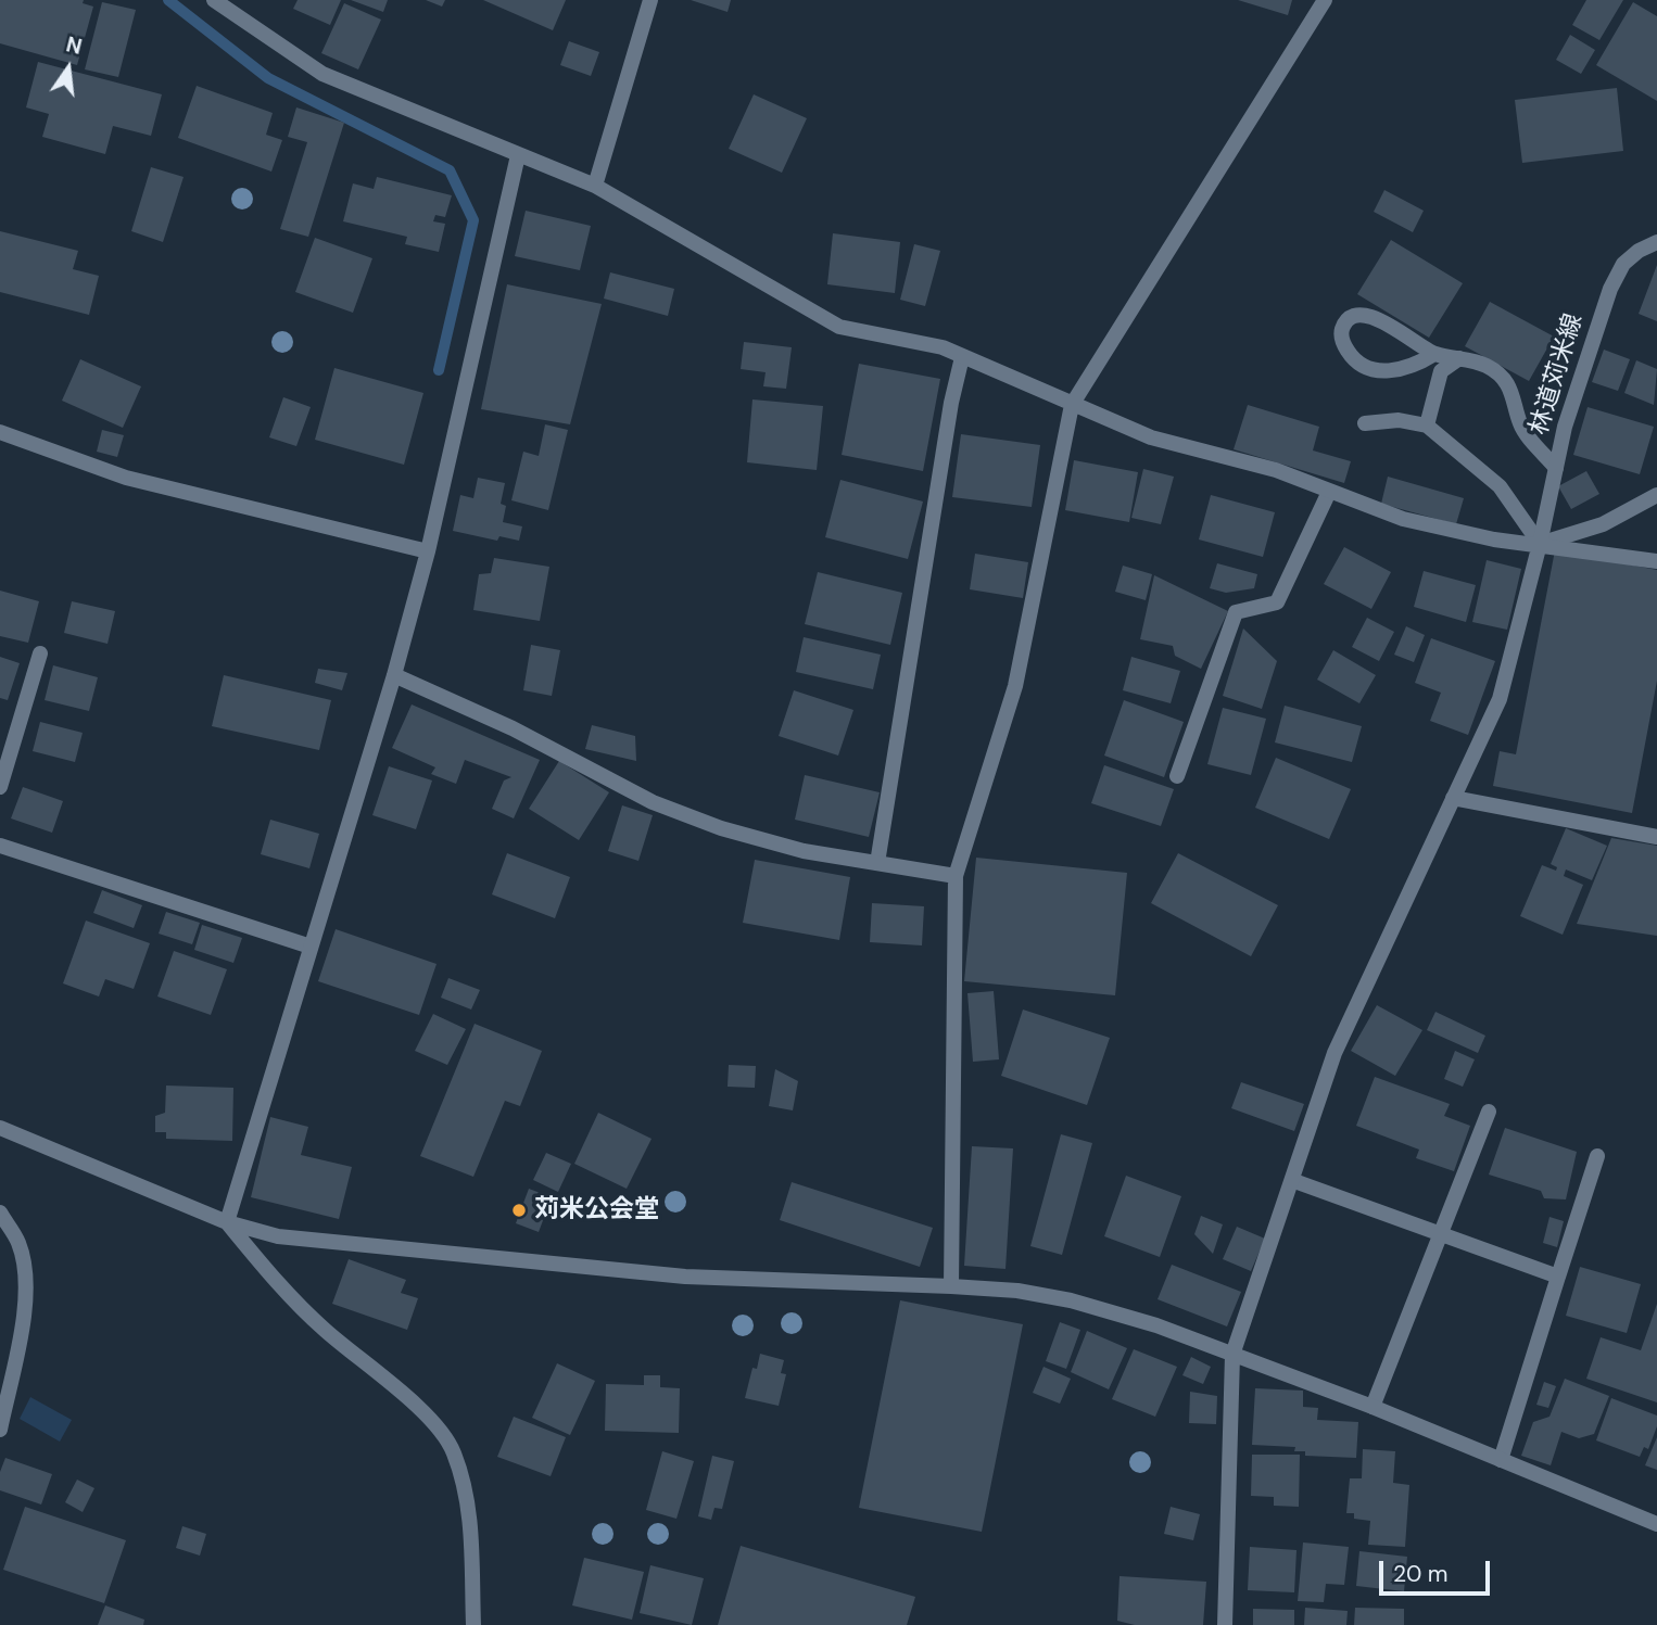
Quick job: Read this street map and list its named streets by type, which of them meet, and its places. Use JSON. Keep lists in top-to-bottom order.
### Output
{
  "streets": {
    "street": ["林道苅米線"]
  },
  "places": ["苅米公会堂"],
  "scale_bar": "20 m",
  "north": "top"
}
